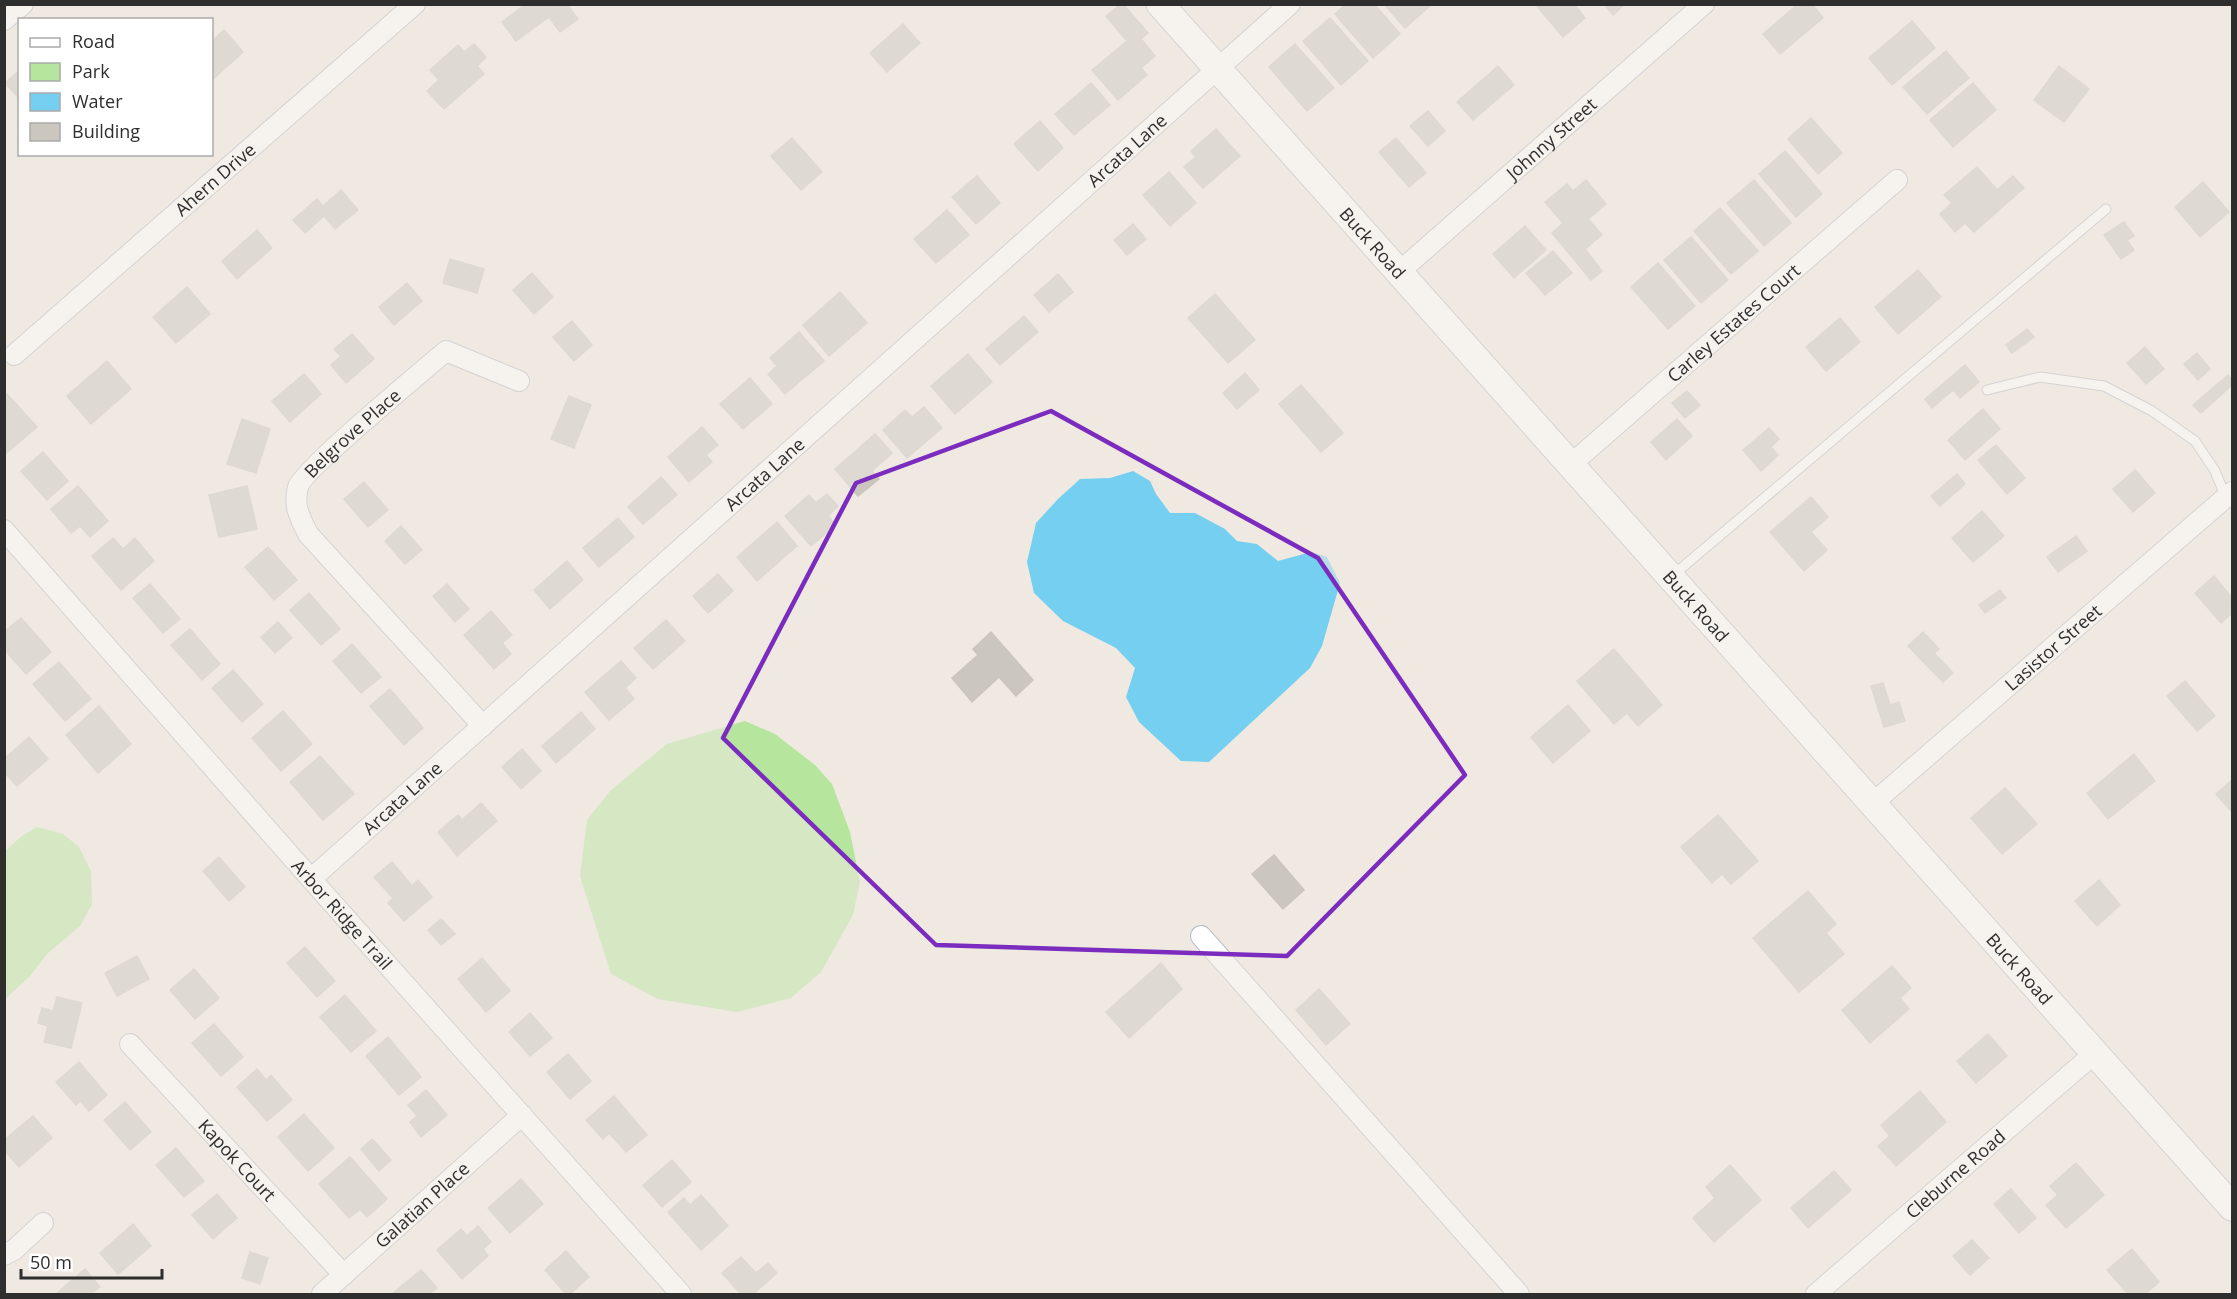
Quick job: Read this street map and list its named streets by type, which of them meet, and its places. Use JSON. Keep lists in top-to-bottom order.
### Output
{
  "streets": {
    "street": [
      "Johnny Street",
      "Arcata Lane",
      "Ahern Drive",
      "Buck Road",
      "Carley Estates Court",
      "Belgrove Place",
      "Lasistor Street",
      "Arbor Ridge Trail",
      "Kapok Court",
      "Cleburne Road",
      "Galatian Place"
    ]
  },
  "crossings": [
    ["Johnny Street", "Buck Road"],
    ["Arcata Lane", "Buck Road"],
    ["Arcata Lane", "Belgrove Place"],
    ["Arcata Lane", "Arbor Ridge Trail"],
    ["Buck Road", "Carley Estates Court"],
    ["Buck Road", "Lasistor Street"],
    ["Buck Road", "Cleburne Road"],
    ["Arbor Ridge Trail", "Galatian Place"],
    ["Kapok Court", "Galatian Place"]
  ],
  "legend": [
    "Road",
    "Park",
    "Water",
    "Building"
  ],
  "scale_bar": "50 m"
}
